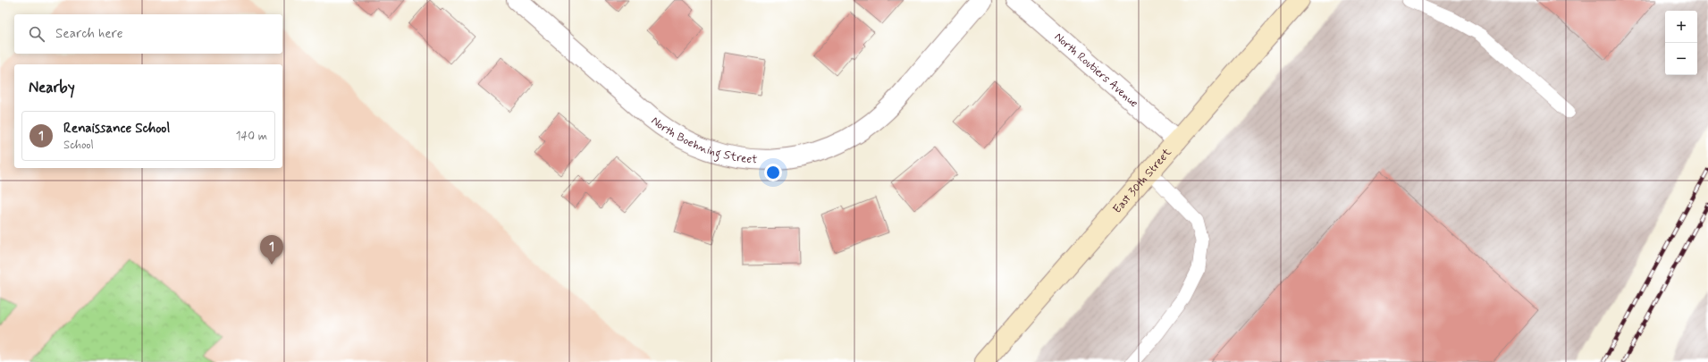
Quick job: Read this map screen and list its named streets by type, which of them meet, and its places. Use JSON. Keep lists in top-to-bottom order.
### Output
{
  "streets": {
    "main road": ["East 30th Street"],
    "street": ["North Routiers Avenue", "North Boehning Street"]
  },
  "crossings": [
    ["North Routiers Avenue", "East 30th Street"]
  ],
  "page": {
    "map_buttons": ["+", "−"],
    "search": "Search here",
    "heading": "Nearby",
    "list": [
      {
        "mark": "1",
        "name": "Renaissance School",
        "note": "School",
        "value": "140 m"
      }
    ],
    "pins": "1"
  }
}
